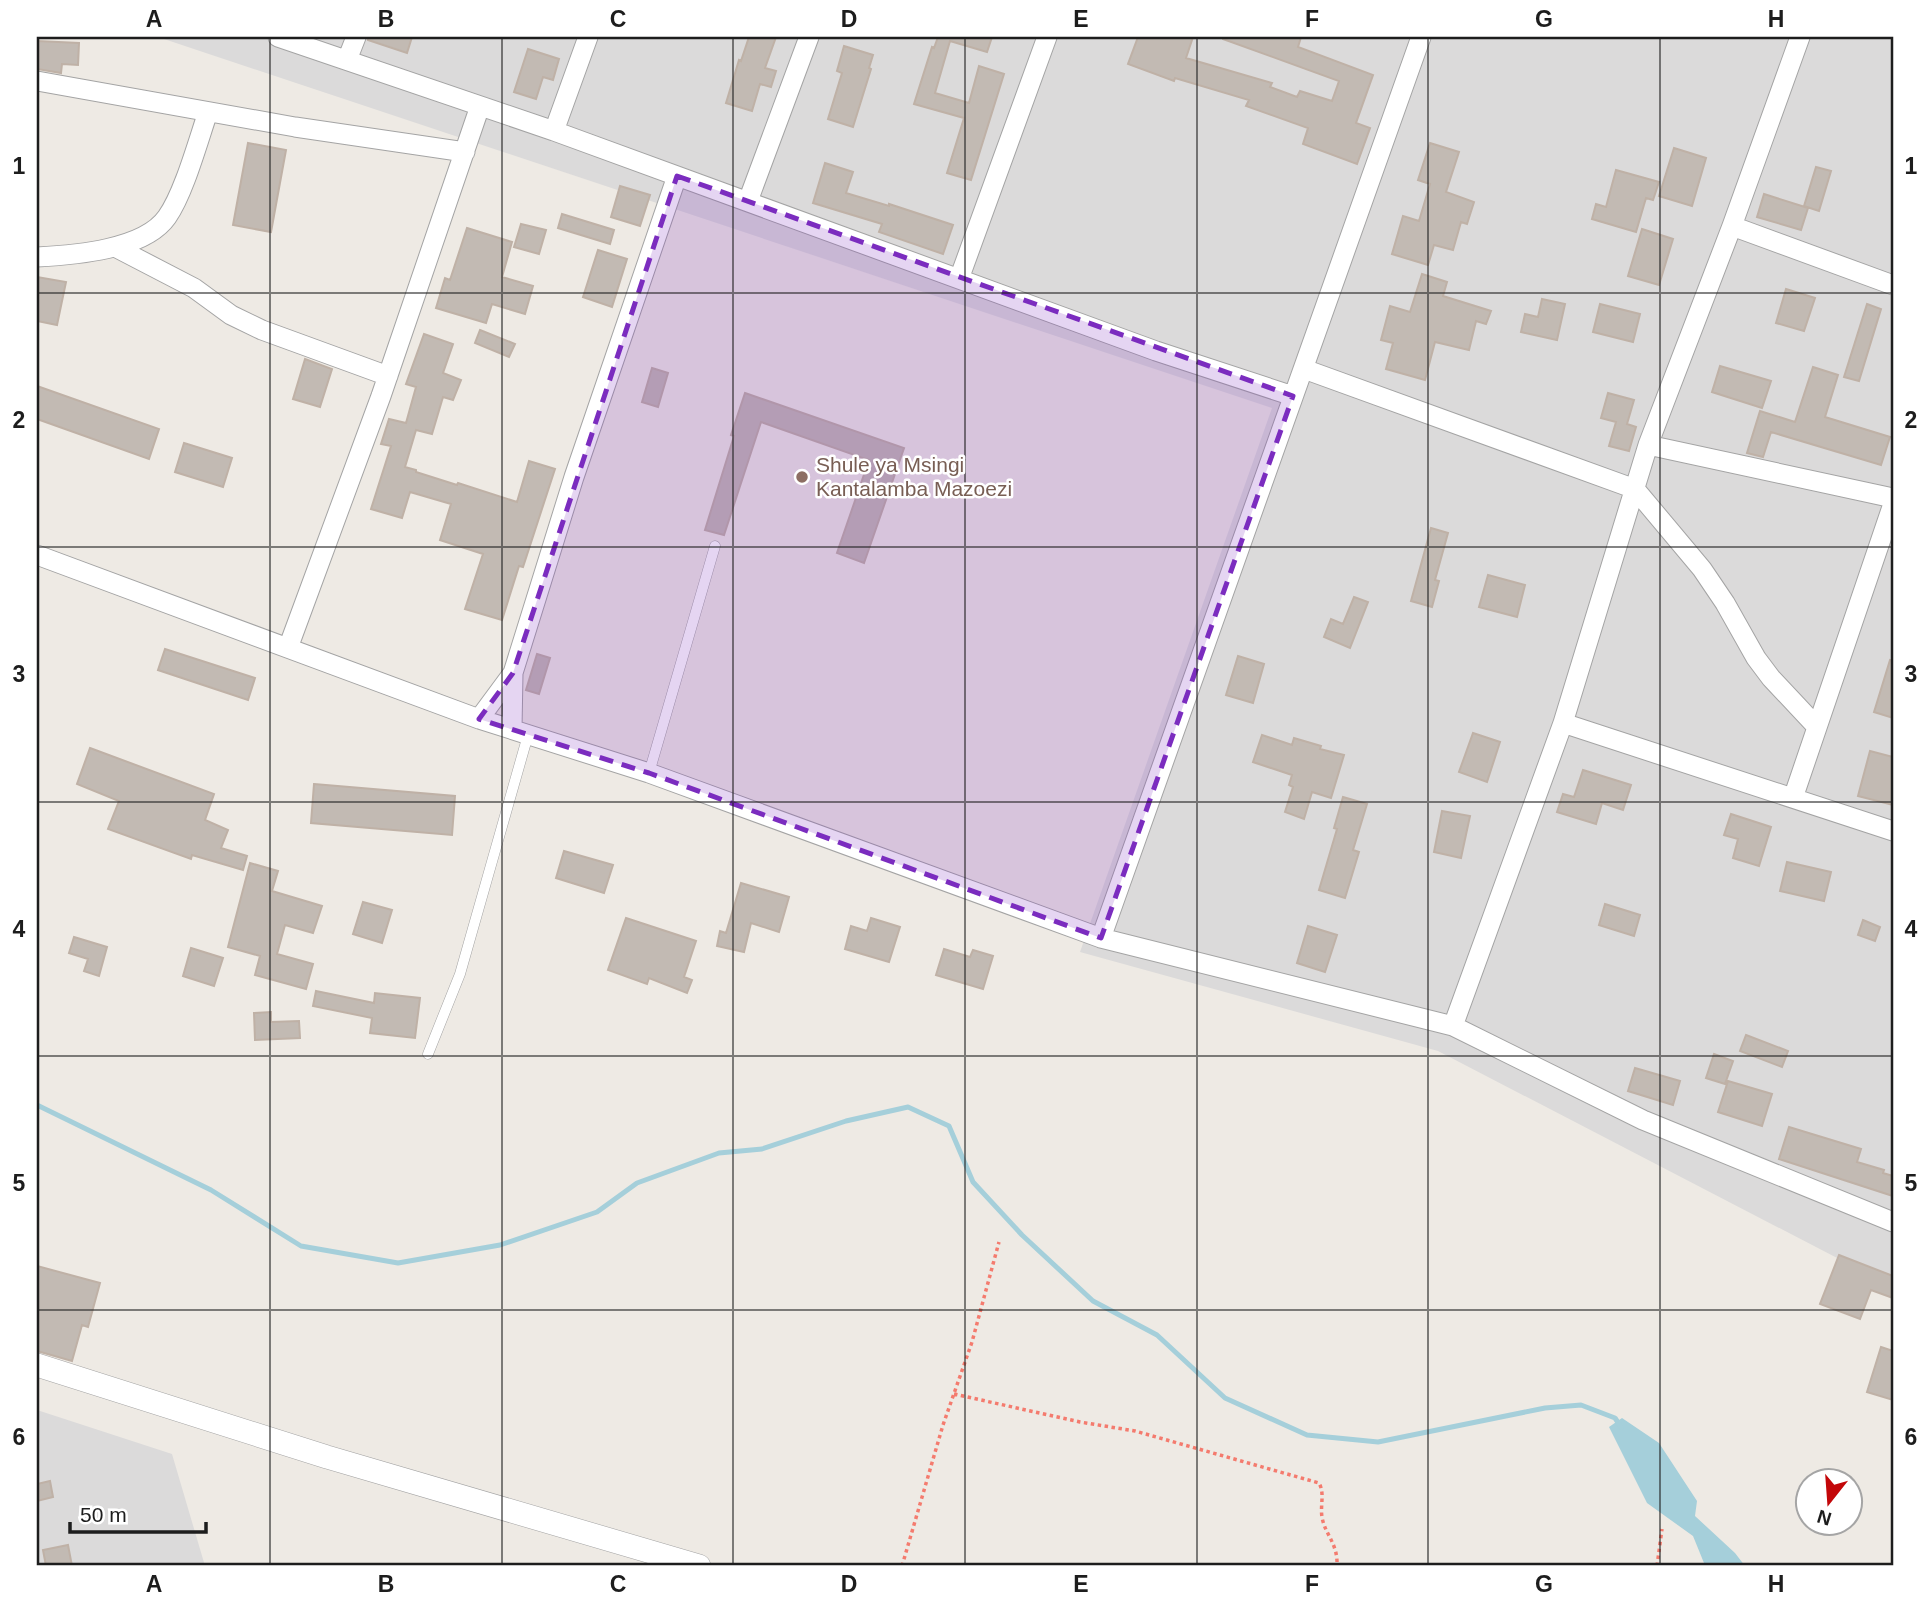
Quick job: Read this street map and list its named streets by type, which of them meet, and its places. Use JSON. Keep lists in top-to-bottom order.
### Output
{
  "places": ["Shule ya Msingi Kantalamba Mazoezi"],
  "scale_bar": "50 m",
  "north": "bottom",
  "grid": {
    "columns": [
      "A",
      "B",
      "C",
      "D",
      "E",
      "F",
      "G",
      "H"
    ],
    "rows": [
      "1",
      "2",
      "3",
      "4",
      "5",
      "6"
    ]
  }
}
